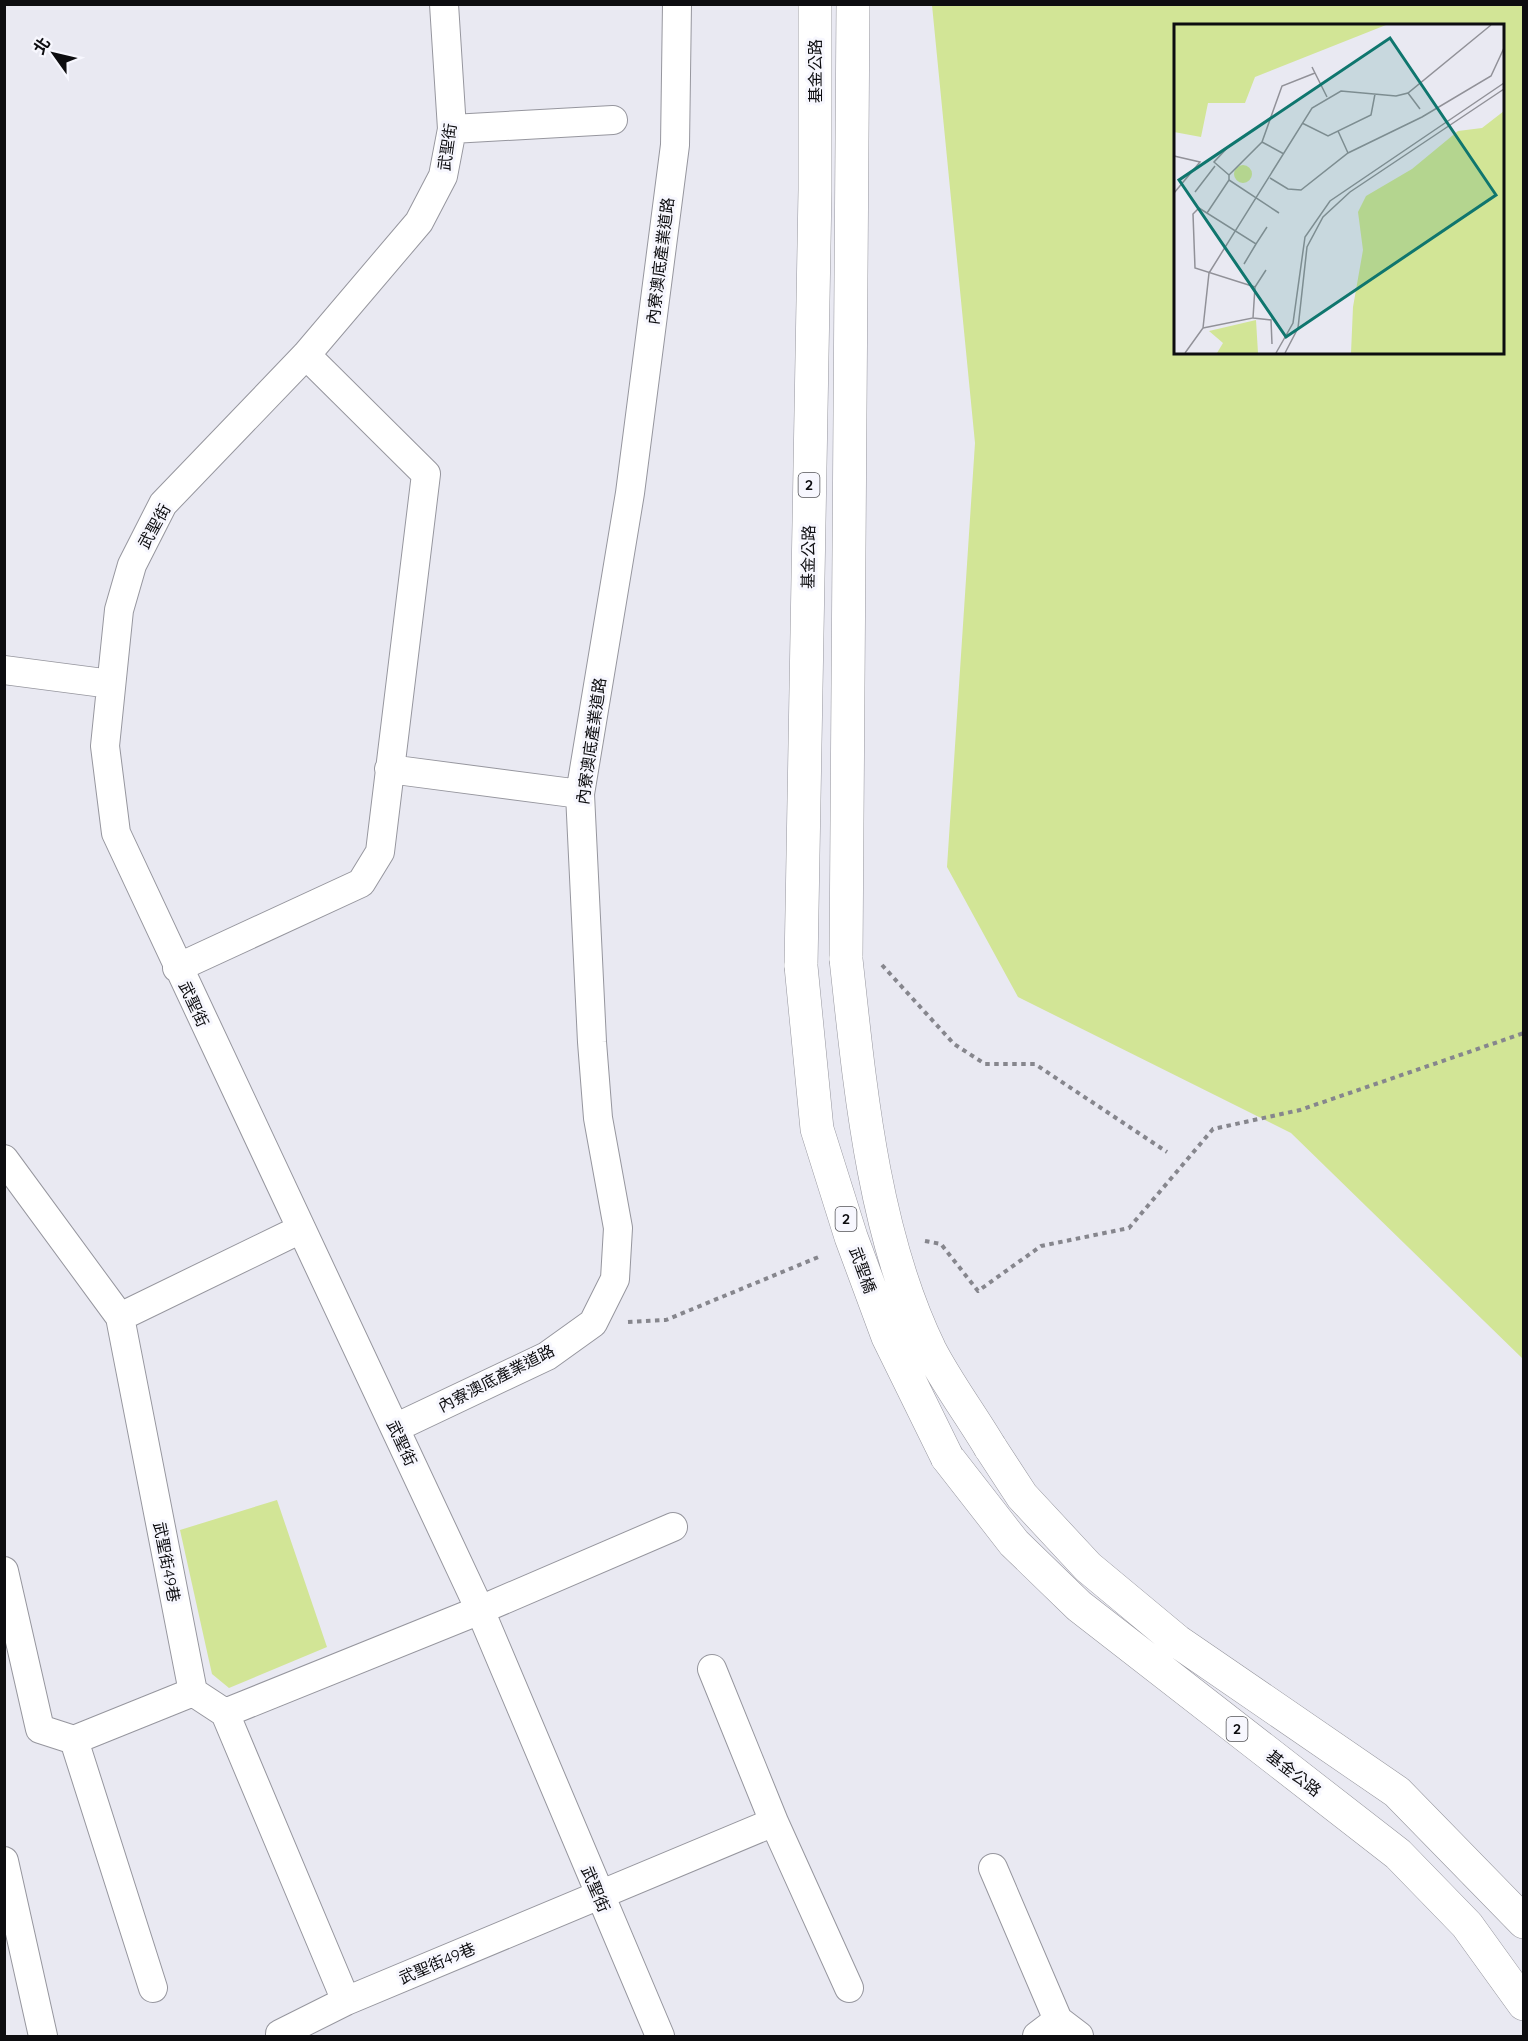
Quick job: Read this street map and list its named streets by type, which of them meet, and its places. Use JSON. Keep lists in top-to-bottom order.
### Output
{
  "streets": {
    "main road": ["基金公路", "2", "武聖橋"],
    "street": ["武聖街", "內寮澳底產業道路", "武聖街49巷"]
  },
  "crossings": [
    ["基金公路", "武聖橋"],
    ["武聖街", "內寮澳底產業道路"],
    ["武聖街", "武聖街49巷"]
  ],
  "north": "top left"
}
